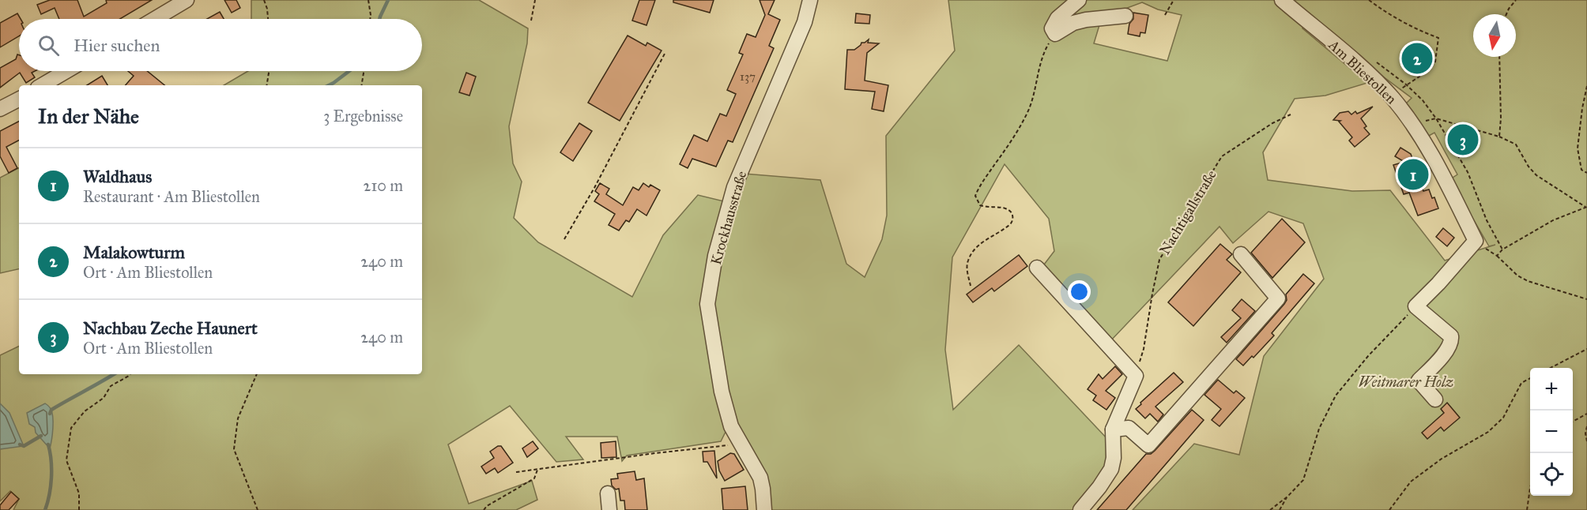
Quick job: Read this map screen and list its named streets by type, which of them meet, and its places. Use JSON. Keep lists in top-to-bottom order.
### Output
{
  "streets": {
    "street": ["Am Bliestollen", "Krockhausstraße"],
    "path": ["Nachtigallstraße"]
  },
  "parks": ["Weitmarer Holz"],
  "house_numbers": ["137"],
  "north": "bottom",
  "page": {
    "search": "Hier suchen",
    "pins": ["2", "3", "1"],
    "heading": ["In der Nähe", "3 Ergebnisse"],
    "list": [
      {
        "mark": "1",
        "name": "Waldhaus",
        "note": "Restaurant · Am Bliestollen",
        "value": "210 m"
      },
      {
        "mark": "2",
        "name": "Malakowturm",
        "note": "Ort · Am Bliestollen",
        "value": "240 m"
      },
      {
        "mark": "3",
        "name": "Nachbau Zeche Haunert",
        "note": "Ort · Am Bliestollen",
        "value": "240 m"
      }
    ],
    "map_buttons": ["+", "−"]
  }
}
